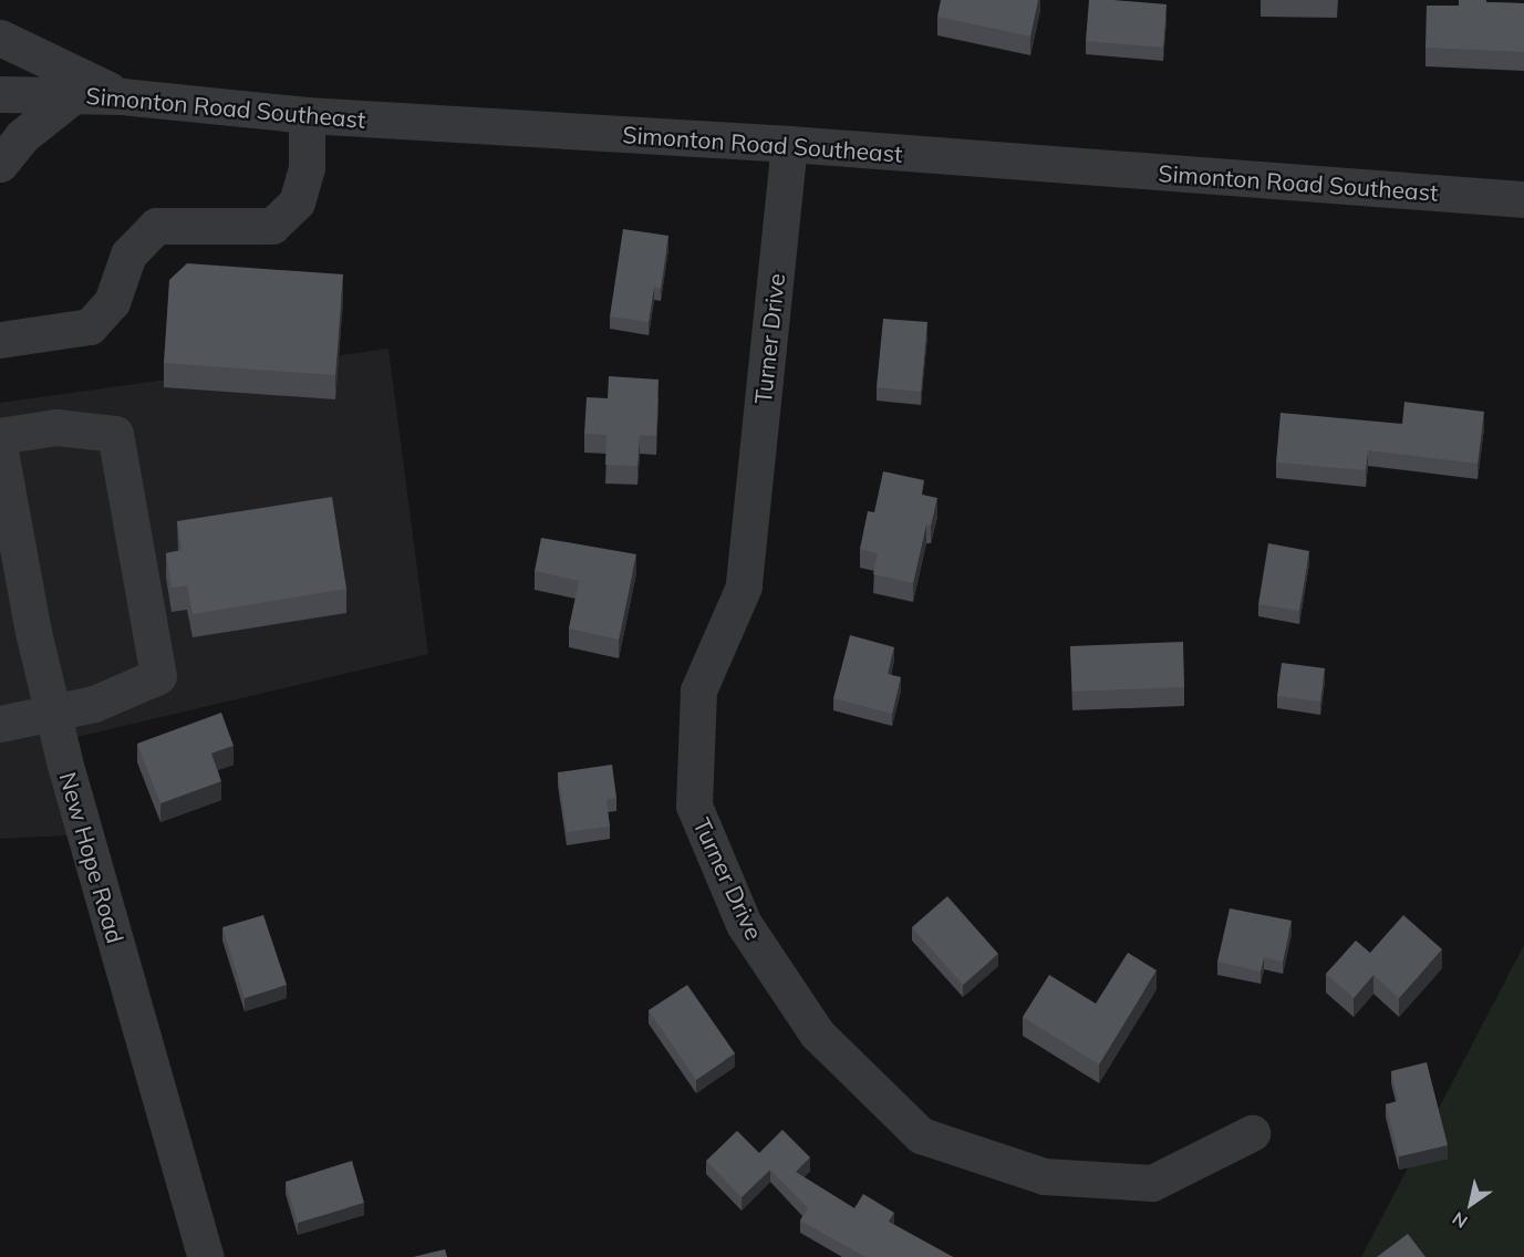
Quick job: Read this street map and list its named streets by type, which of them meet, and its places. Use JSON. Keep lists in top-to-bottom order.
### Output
{
  "streets": {
    "street": ["Simonton Road Southeast", "Turner Drive", "New Hope Road"]
  },
  "crossings": [
    ["Simonton Road Southeast", "Turner Drive"]
  ],
  "north": "bottom left"
}
